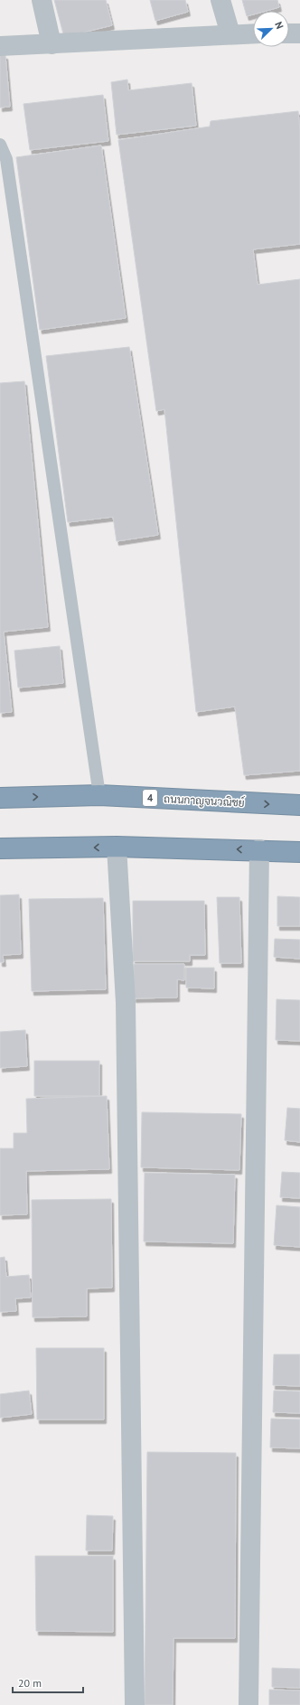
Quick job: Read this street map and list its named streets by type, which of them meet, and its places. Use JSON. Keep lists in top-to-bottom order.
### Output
{
  "streets": {
    "highway": ["4", "ถนนกาญจนวณิชย์"]
  },
  "scale_bar": "20 m",
  "north": "top right"
}
